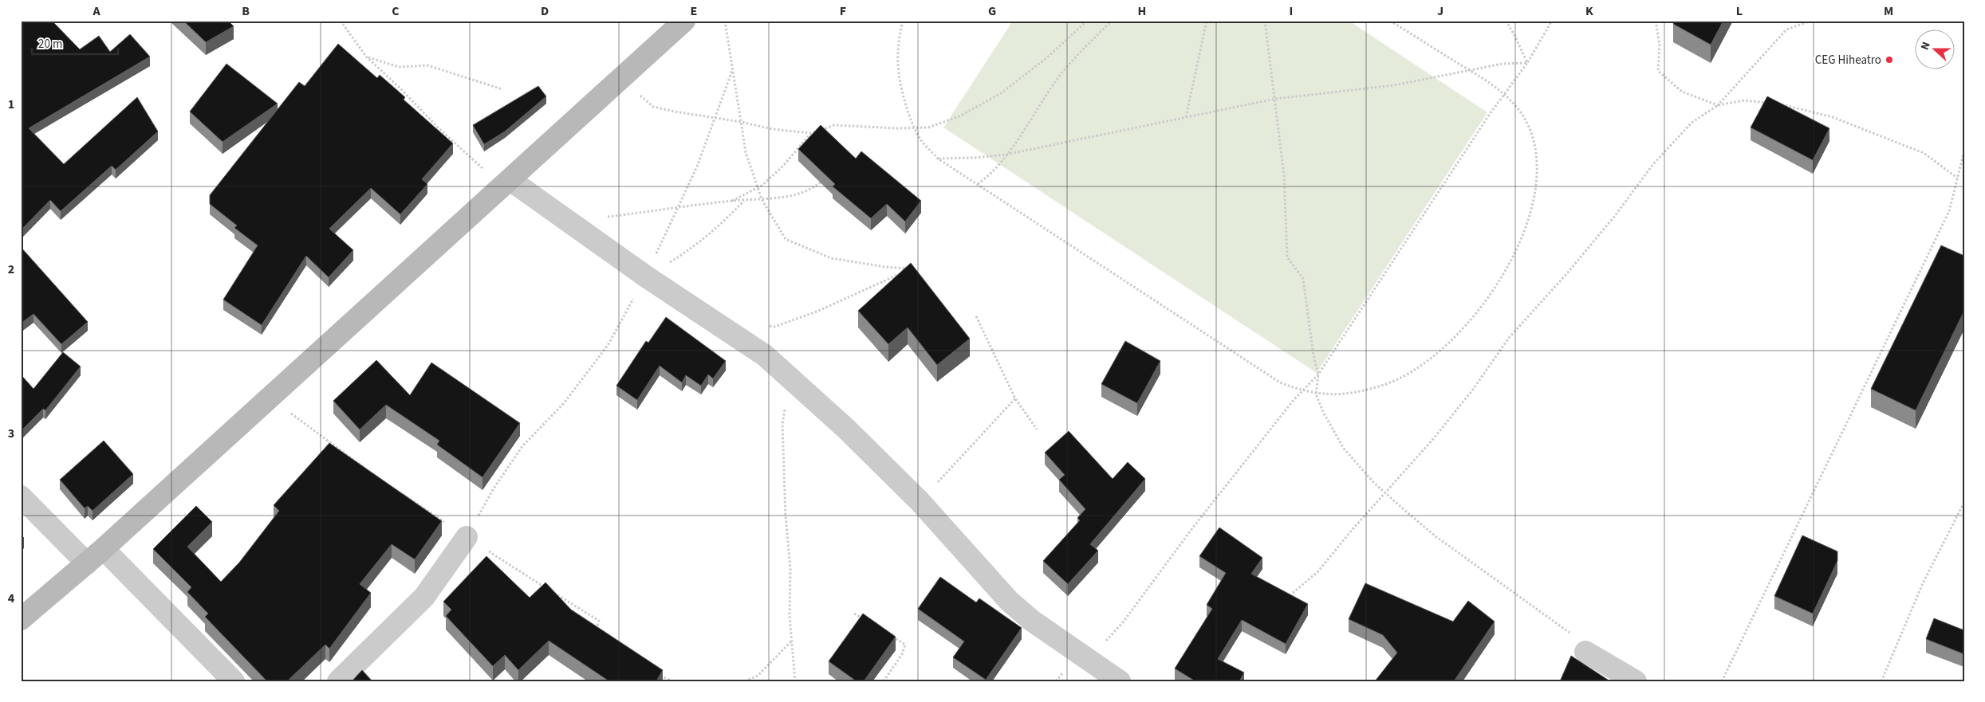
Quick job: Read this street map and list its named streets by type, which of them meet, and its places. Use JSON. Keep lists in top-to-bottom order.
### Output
{
  "places": ["CEG Hiheatro"],
  "scale_bar": "20 m",
  "north": "left",
  "grid": {
    "columns": [
      "A",
      "B",
      "C",
      "D",
      "E",
      "F",
      "G",
      "H",
      "I",
      "J",
      "K",
      "L",
      "M"
    ],
    "rows": [
      "1",
      "2",
      "3",
      "4"
    ]
  }
}
